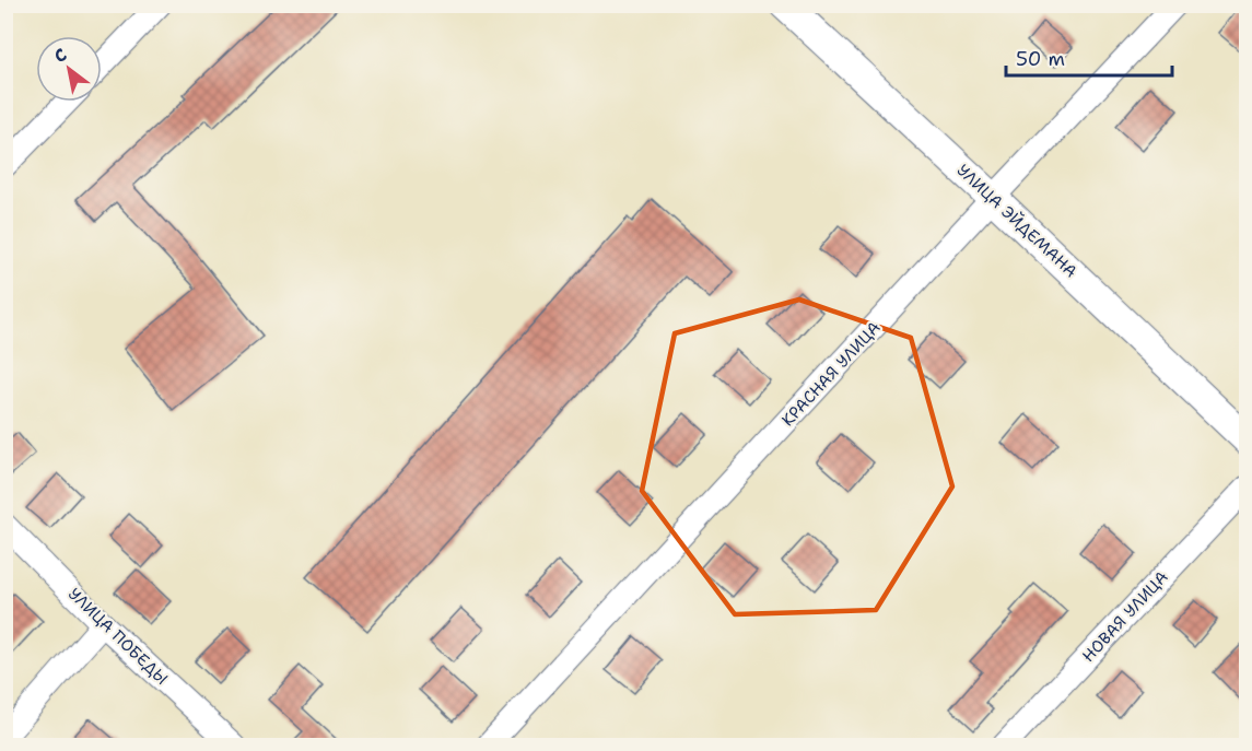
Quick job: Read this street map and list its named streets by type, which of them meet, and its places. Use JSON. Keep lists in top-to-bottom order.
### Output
{
  "streets": {
    "main road": ["УЛИЦА ЭЙДЕМАНА"],
    "street": ["КРАСНАЯ УЛИЦА", "НОВАЯ УЛИЦА", "УЛИЦА ПОБЕДЫ"]
  },
  "crossings": [
    ["УЛИЦА ЭЙДЕМАНА", "КРАСНАЯ УЛИЦА"]
  ],
  "scale_bar": "50 m",
  "north": "top left"
}
